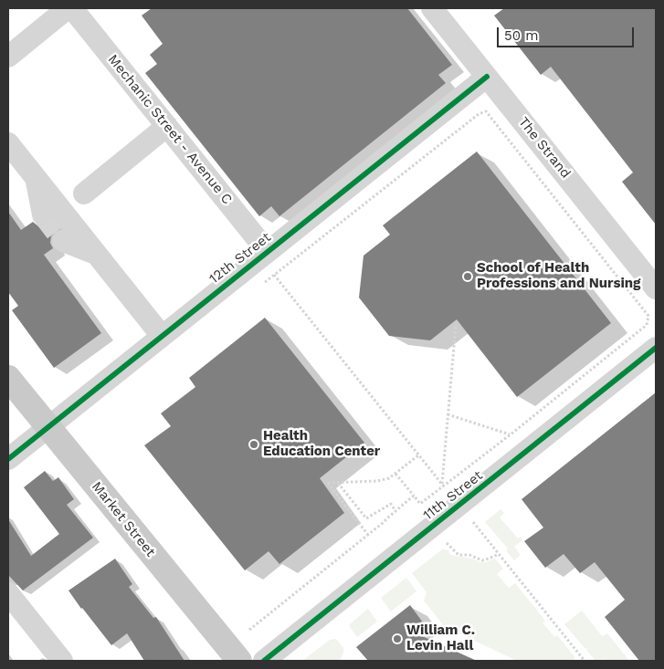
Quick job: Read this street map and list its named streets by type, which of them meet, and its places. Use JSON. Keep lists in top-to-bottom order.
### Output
{
  "streets": {
    "main road": ["Market Street"],
    "street": [
      "Mechanic Street - Avenue C",
      "The Strand",
      "12th Street",
      "11th Street"
    ]
  },
  "crossings": [
    ["Mechanic Street - Avenue C", "12th Street"],
    ["The Strand", "12th Street"],
    ["12th Street", "Market Street"]
  ],
  "places": ["School of Health Professions and Nursing", "Health Education Center", "William C. Levin Hall"],
  "scale_bar": "50 m"
}
